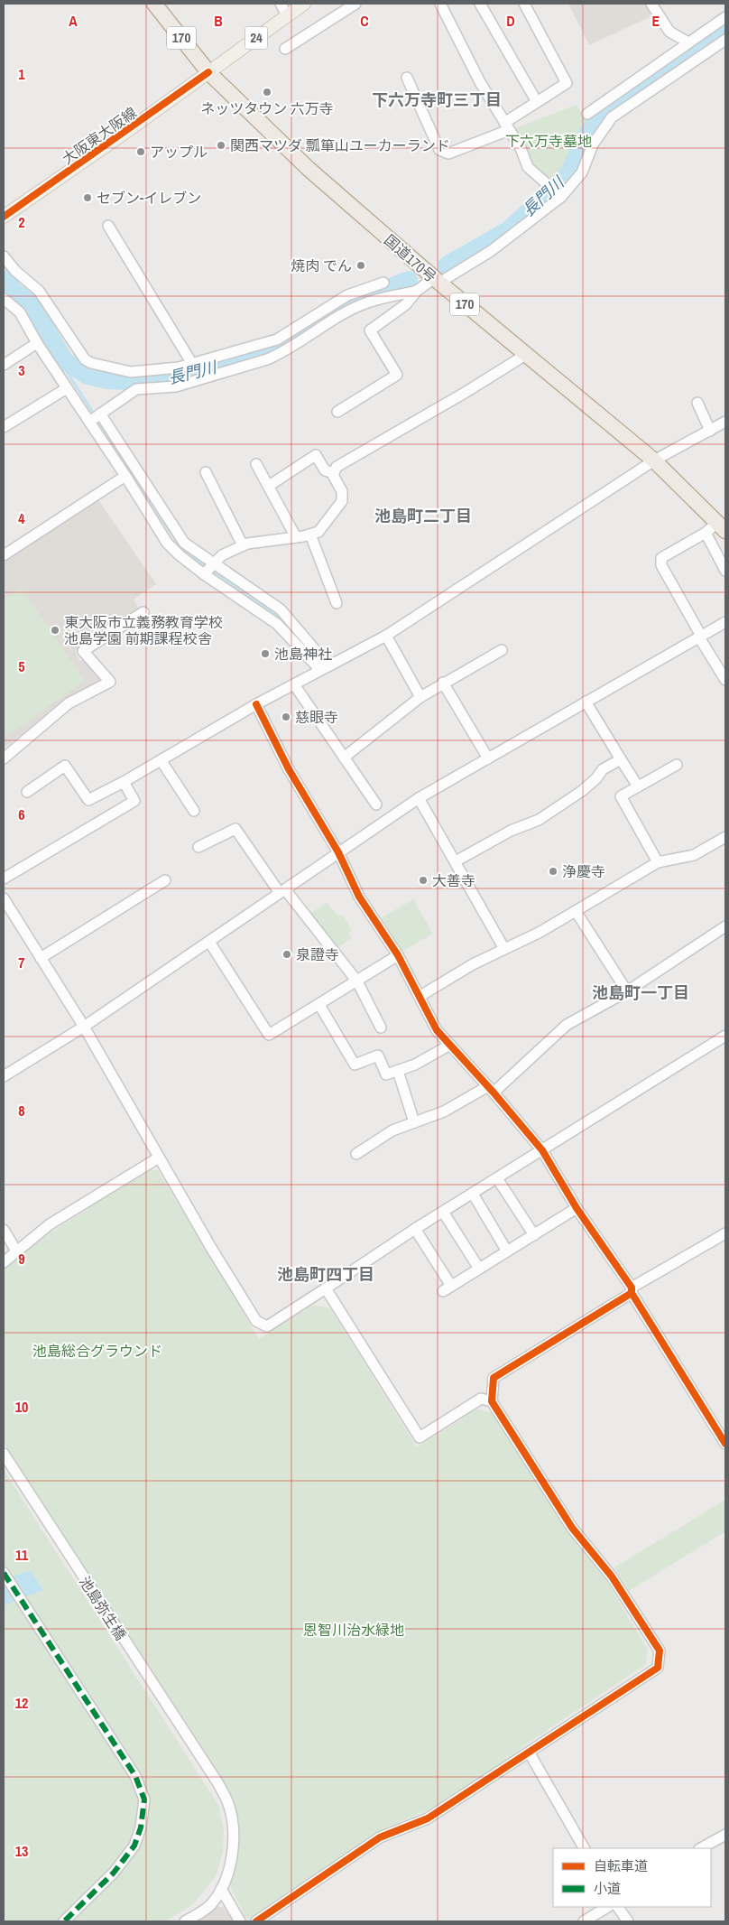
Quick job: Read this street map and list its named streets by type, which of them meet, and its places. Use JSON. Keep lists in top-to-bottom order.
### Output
{
  "streets": {
    "highway": ["170", "国道170号"],
    "main road": ["24", "大阪東大阪線"],
    "street": ["池島弥生橋"]
  },
  "crossings": [
    ["大阪東大阪線", "国道170号"]
  ],
  "districts": [
    "下六万寺町三丁目",
    "池島町二丁目",
    "池島町一丁目",
    "池島町四丁目"
  ],
  "water": ["長門川"],
  "parks": ["下六万寺墓地", "池島総合グラウンド", "恩智川治水緑地"],
  "places": [
    "ネッツタウン 六万寺",
    "関西マツダ 瓢箪山ユーカーランド",
    "アップル",
    "セブン-イレブン",
    "焼肉 でん",
    "東大阪市立義務教育学校 池島学園 前期課程校舎",
    "池島神社",
    "慈眼寺",
    "浄慶寺",
    "大善寺",
    "泉證寺"
  ],
  "legend": ["自転車道", "小道"],
  "grid": {
    "columns": [
      "A",
      "B",
      "C",
      "D",
      "E"
    ],
    "rows": [
      "1",
      "2",
      "3",
      "4",
      "5",
      "6",
      "7",
      "8",
      "9",
      "10",
      "11",
      "12",
      "13"
    ]
  }
}
